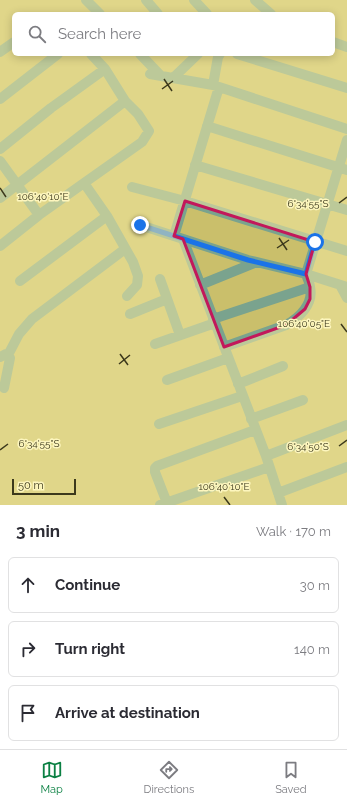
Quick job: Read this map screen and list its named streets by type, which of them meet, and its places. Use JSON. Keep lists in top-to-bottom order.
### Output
{
  "scale_bar": "50 m",
  "page": {
    "search": "Search here",
    "scale": "50 m",
    "heading": ["3 min", "Walk · 170 m"],
    "list": [
      ["Continue", "30 m"],
      ["Turn right", "140 m"],
      "Arrive at destination"
    ],
    "nav": ["Map", "Directions", "Saved"]
  },
  "coordinates": [
    "106°40'10\"E",
    "6°34'55\"S",
    "106°40'05\"E",
    "6°34'50\"S"
  ]
}
